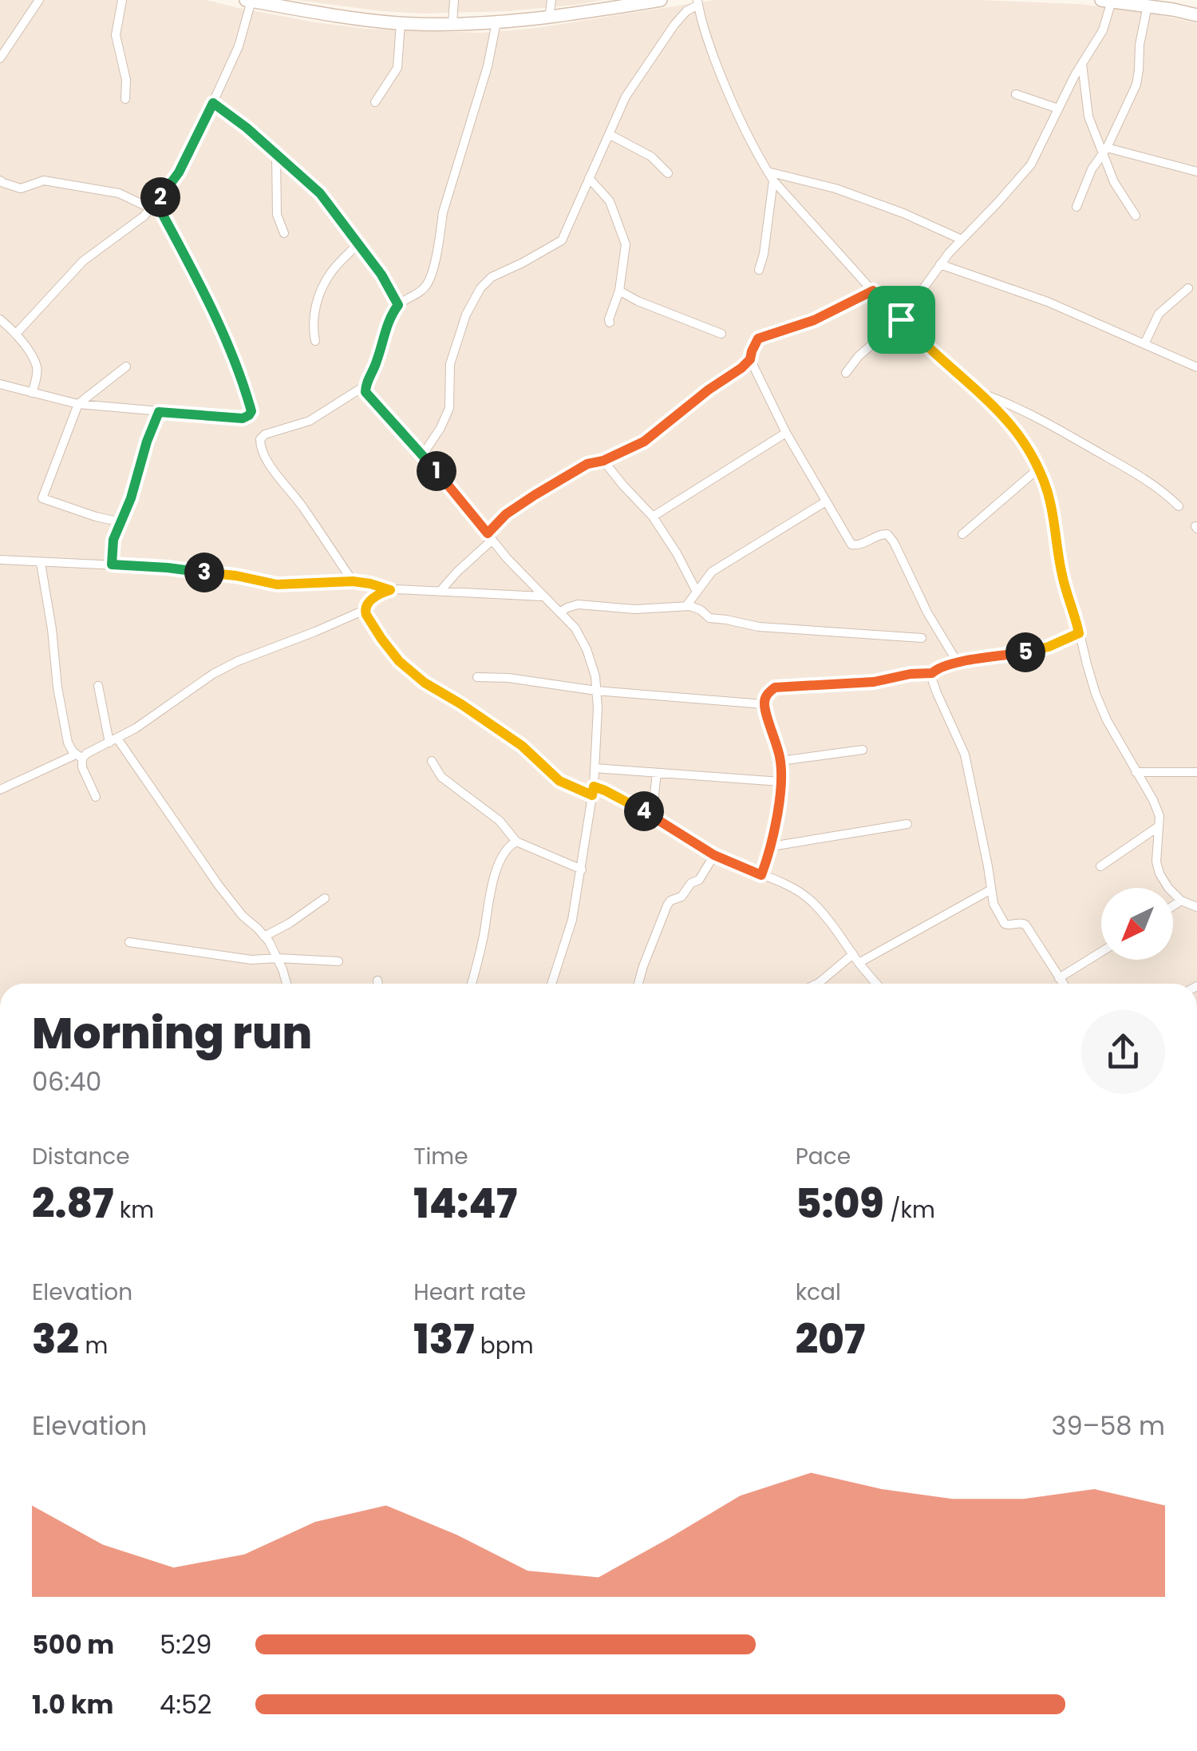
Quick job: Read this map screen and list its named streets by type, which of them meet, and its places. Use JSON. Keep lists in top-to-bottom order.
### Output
{
  "north": "bottom left",
  "page": {
    "pins": [
      "2",
      "1",
      "3",
      "5",
      "4"
    ],
    "heading": ["Morning run", "06:40"],
    "stats": [
      ["Distance", "2.87 km"],
      ["Time", "14:47"],
      ["Pace", "5:09 /km"],
      ["Elevation", "32 m"],
      ["Heart rate", "137 bpm"],
      ["kcal", "207"]
    ],
    "chart": ["Elevation", "39–58 m"],
    "list": [
      {
        "name": "500 m",
        "note": "5:29"
      },
      {
        "name": "1.0 km",
        "note": "4:52"
      }
    ]
  }
}
